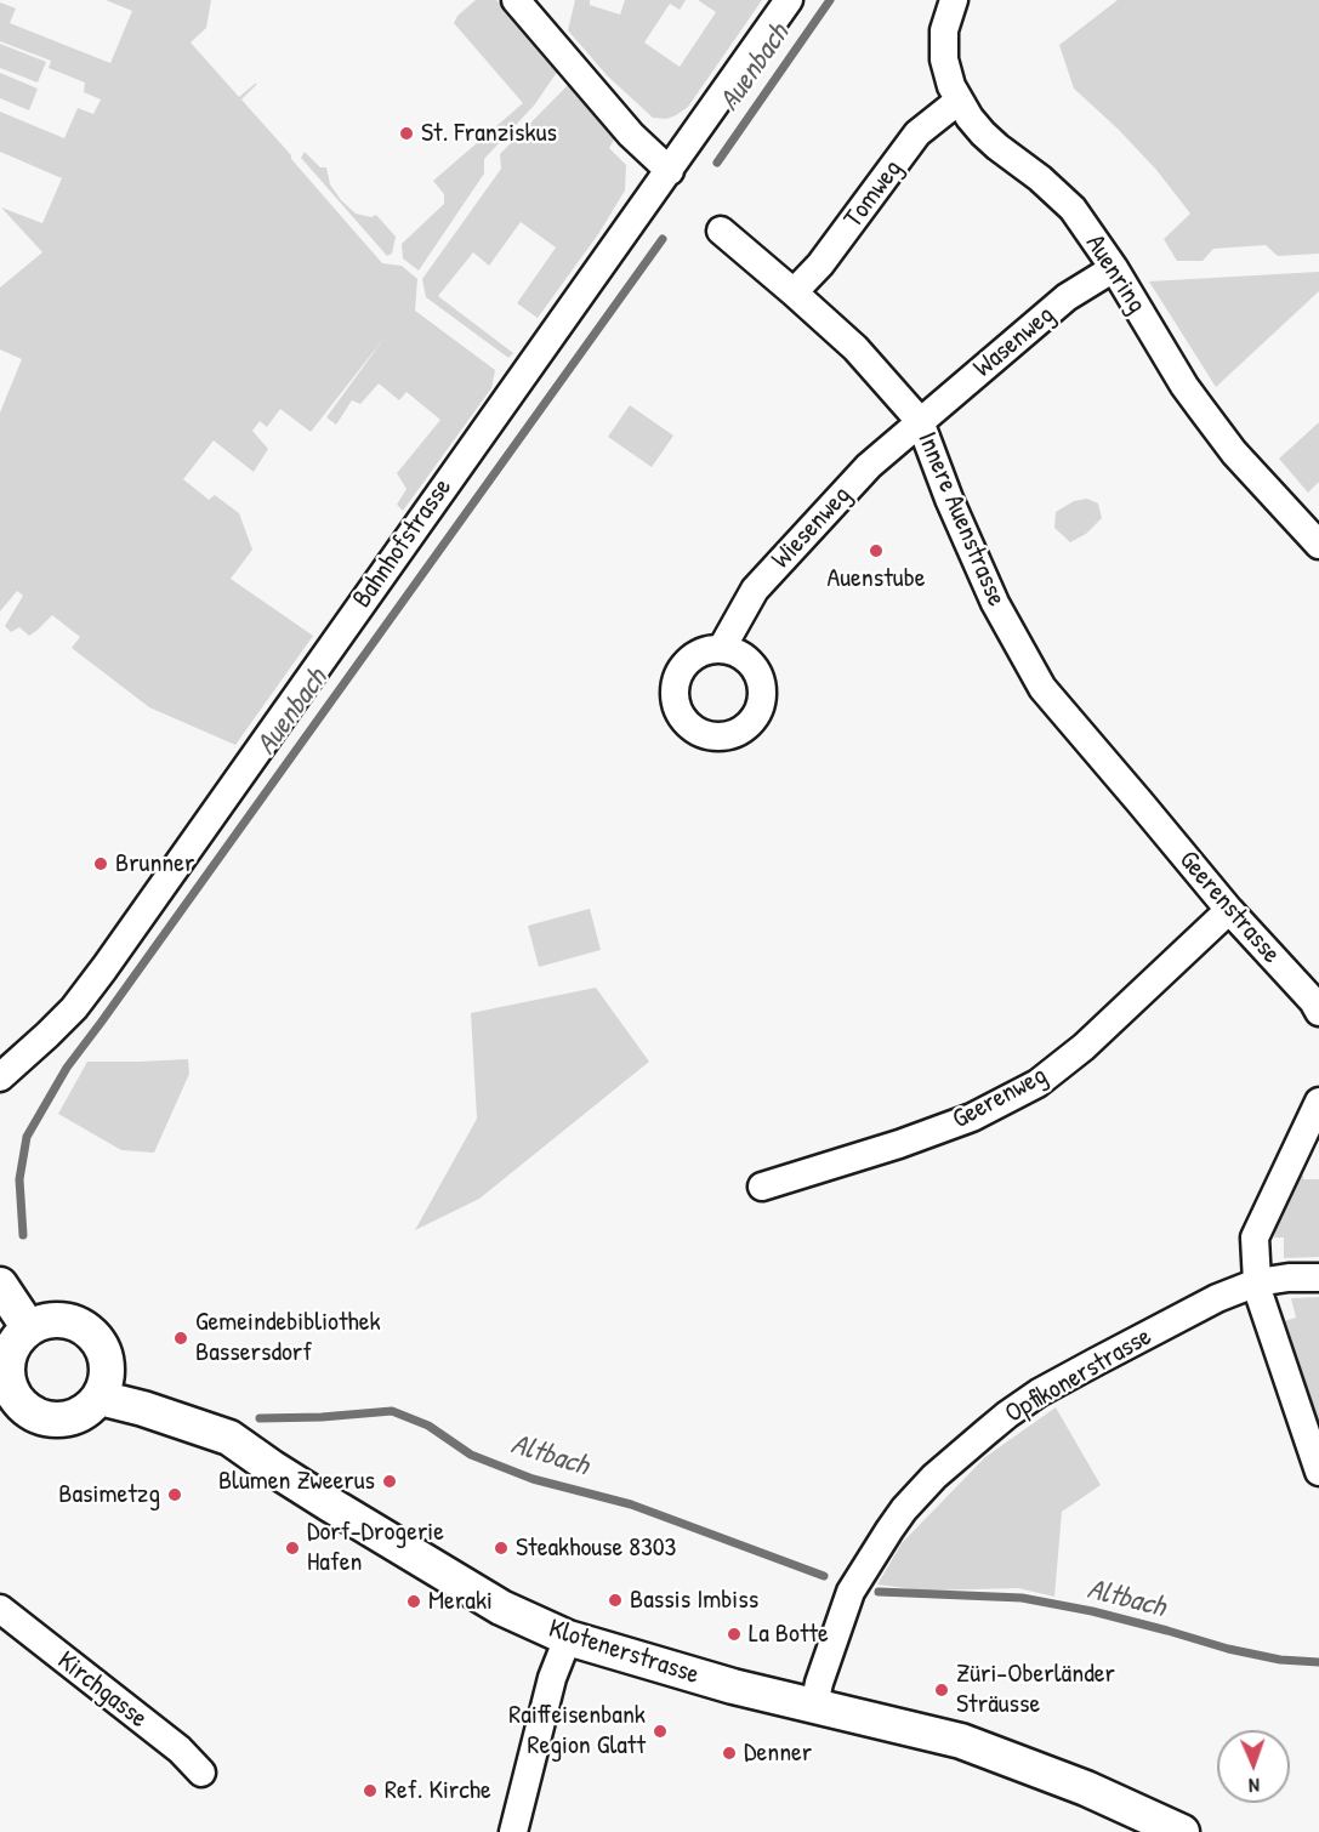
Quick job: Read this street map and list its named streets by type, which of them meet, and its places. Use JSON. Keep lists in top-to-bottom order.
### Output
{
  "streets": {
    "main road": ["Klotenerstrasse"],
    "street": [
      "Tomweg",
      "Auenring",
      "Wasenweg",
      "Innere Auenstrasse",
      "Wiesenweg",
      "Bahnhofstrasse",
      "Geerenstrasse",
      "Geerenweg",
      "Opfikonerstrasse",
      "Kirchgasse"
    ]
  },
  "crossings": [
    ["Tomweg", "Auenring"],
    ["Tomweg", "Innere Auenstrasse"],
    ["Auenring", "Wasenweg"],
    ["Wasenweg", "Innere Auenstrasse"],
    ["Wasenweg", "Wiesenweg"],
    ["Innere Auenstrasse", "Wiesenweg"],
    ["Innere Auenstrasse", "Geerenstrasse"],
    ["Geerenstrasse", "Geerenweg"],
    ["Opfikonerstrasse", "Klotenerstrasse"]
  ],
  "water": ["Auenbach", "Altbach"],
  "places": [
    "St. Franziskus",
    "Auenstube",
    "Brunner",
    "Gemeindebibliothek Bassersdorf",
    "Blumen Zweerus",
    "Basimetzg",
    "Dorf-Drogerie Hafen",
    "Steakhouse 8303",
    "Bassis Imbiss",
    "Meraki",
    "La Botte",
    "Züri-Oberländer Sträusse",
    "Raiffeisenbank Region Glatt",
    "Denner",
    "Ref. Kirche"
  ],
  "north": "bottom"
}
